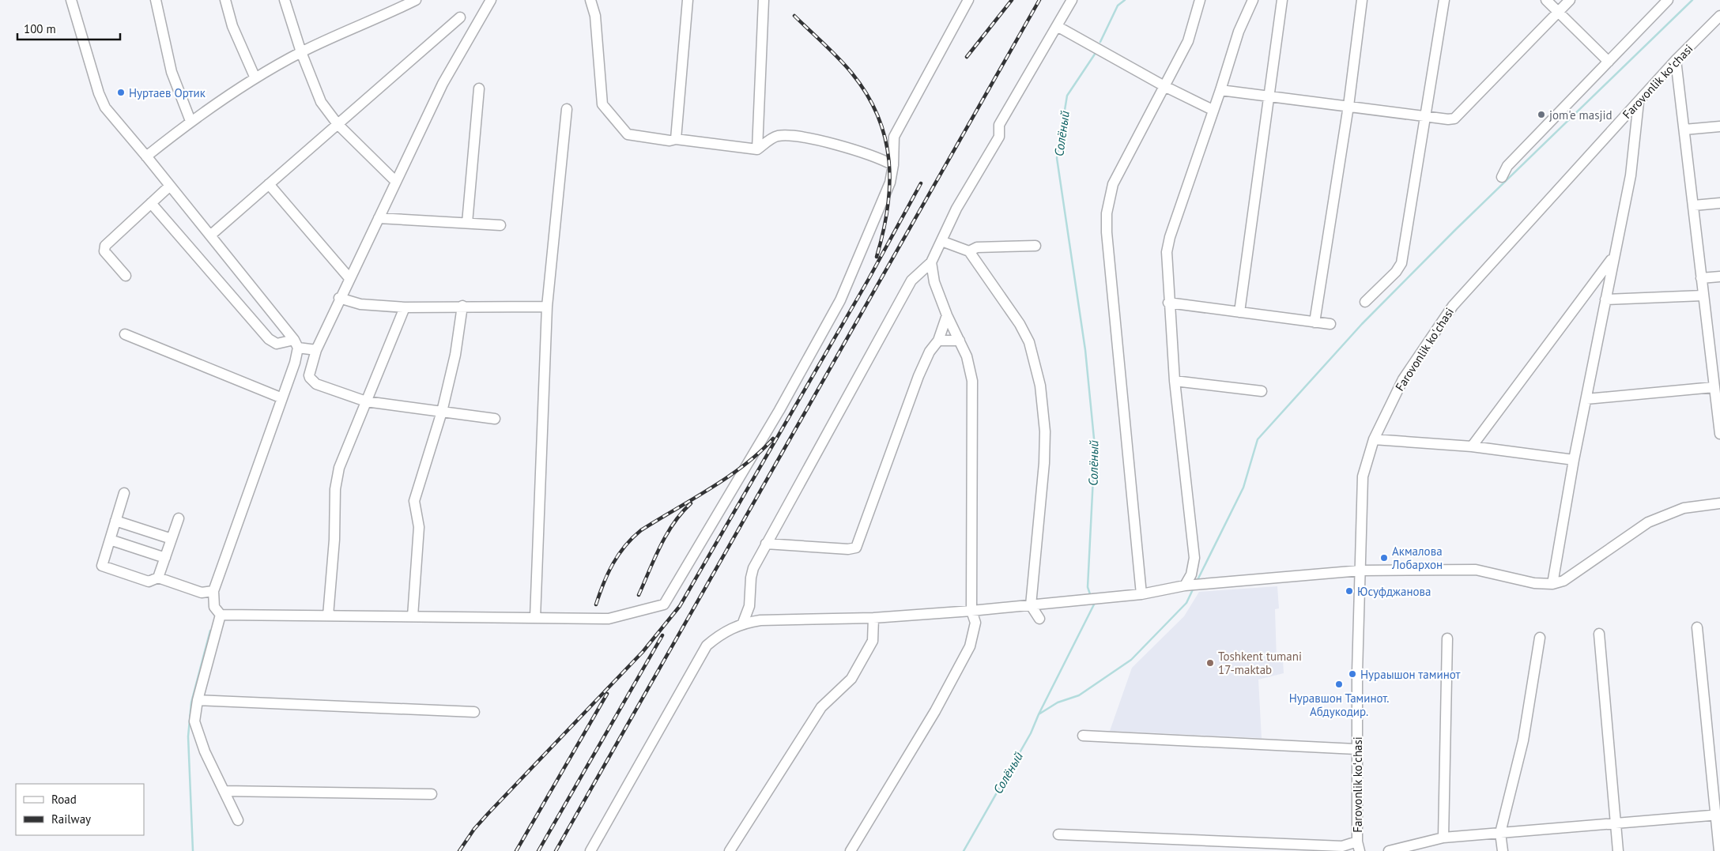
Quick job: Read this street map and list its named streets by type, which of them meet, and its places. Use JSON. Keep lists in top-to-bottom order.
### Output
{
  "streets": {
    "street": ["Farovonlik koʻchasi"]
  },
  "water": ["Солёный"],
  "places": [
    "Нуртаев Ортик",
    "jom'e masjid",
    "Акмалова Лобархон",
    "Юсуфджанова",
    "Toshkent tumani 17-maktab",
    "Нураышон таминот",
    "Нуравшон Таминот. Абдукодир."
  ],
  "legend": ["Road", "Railway"],
  "scale_bar": "100 m"
}
